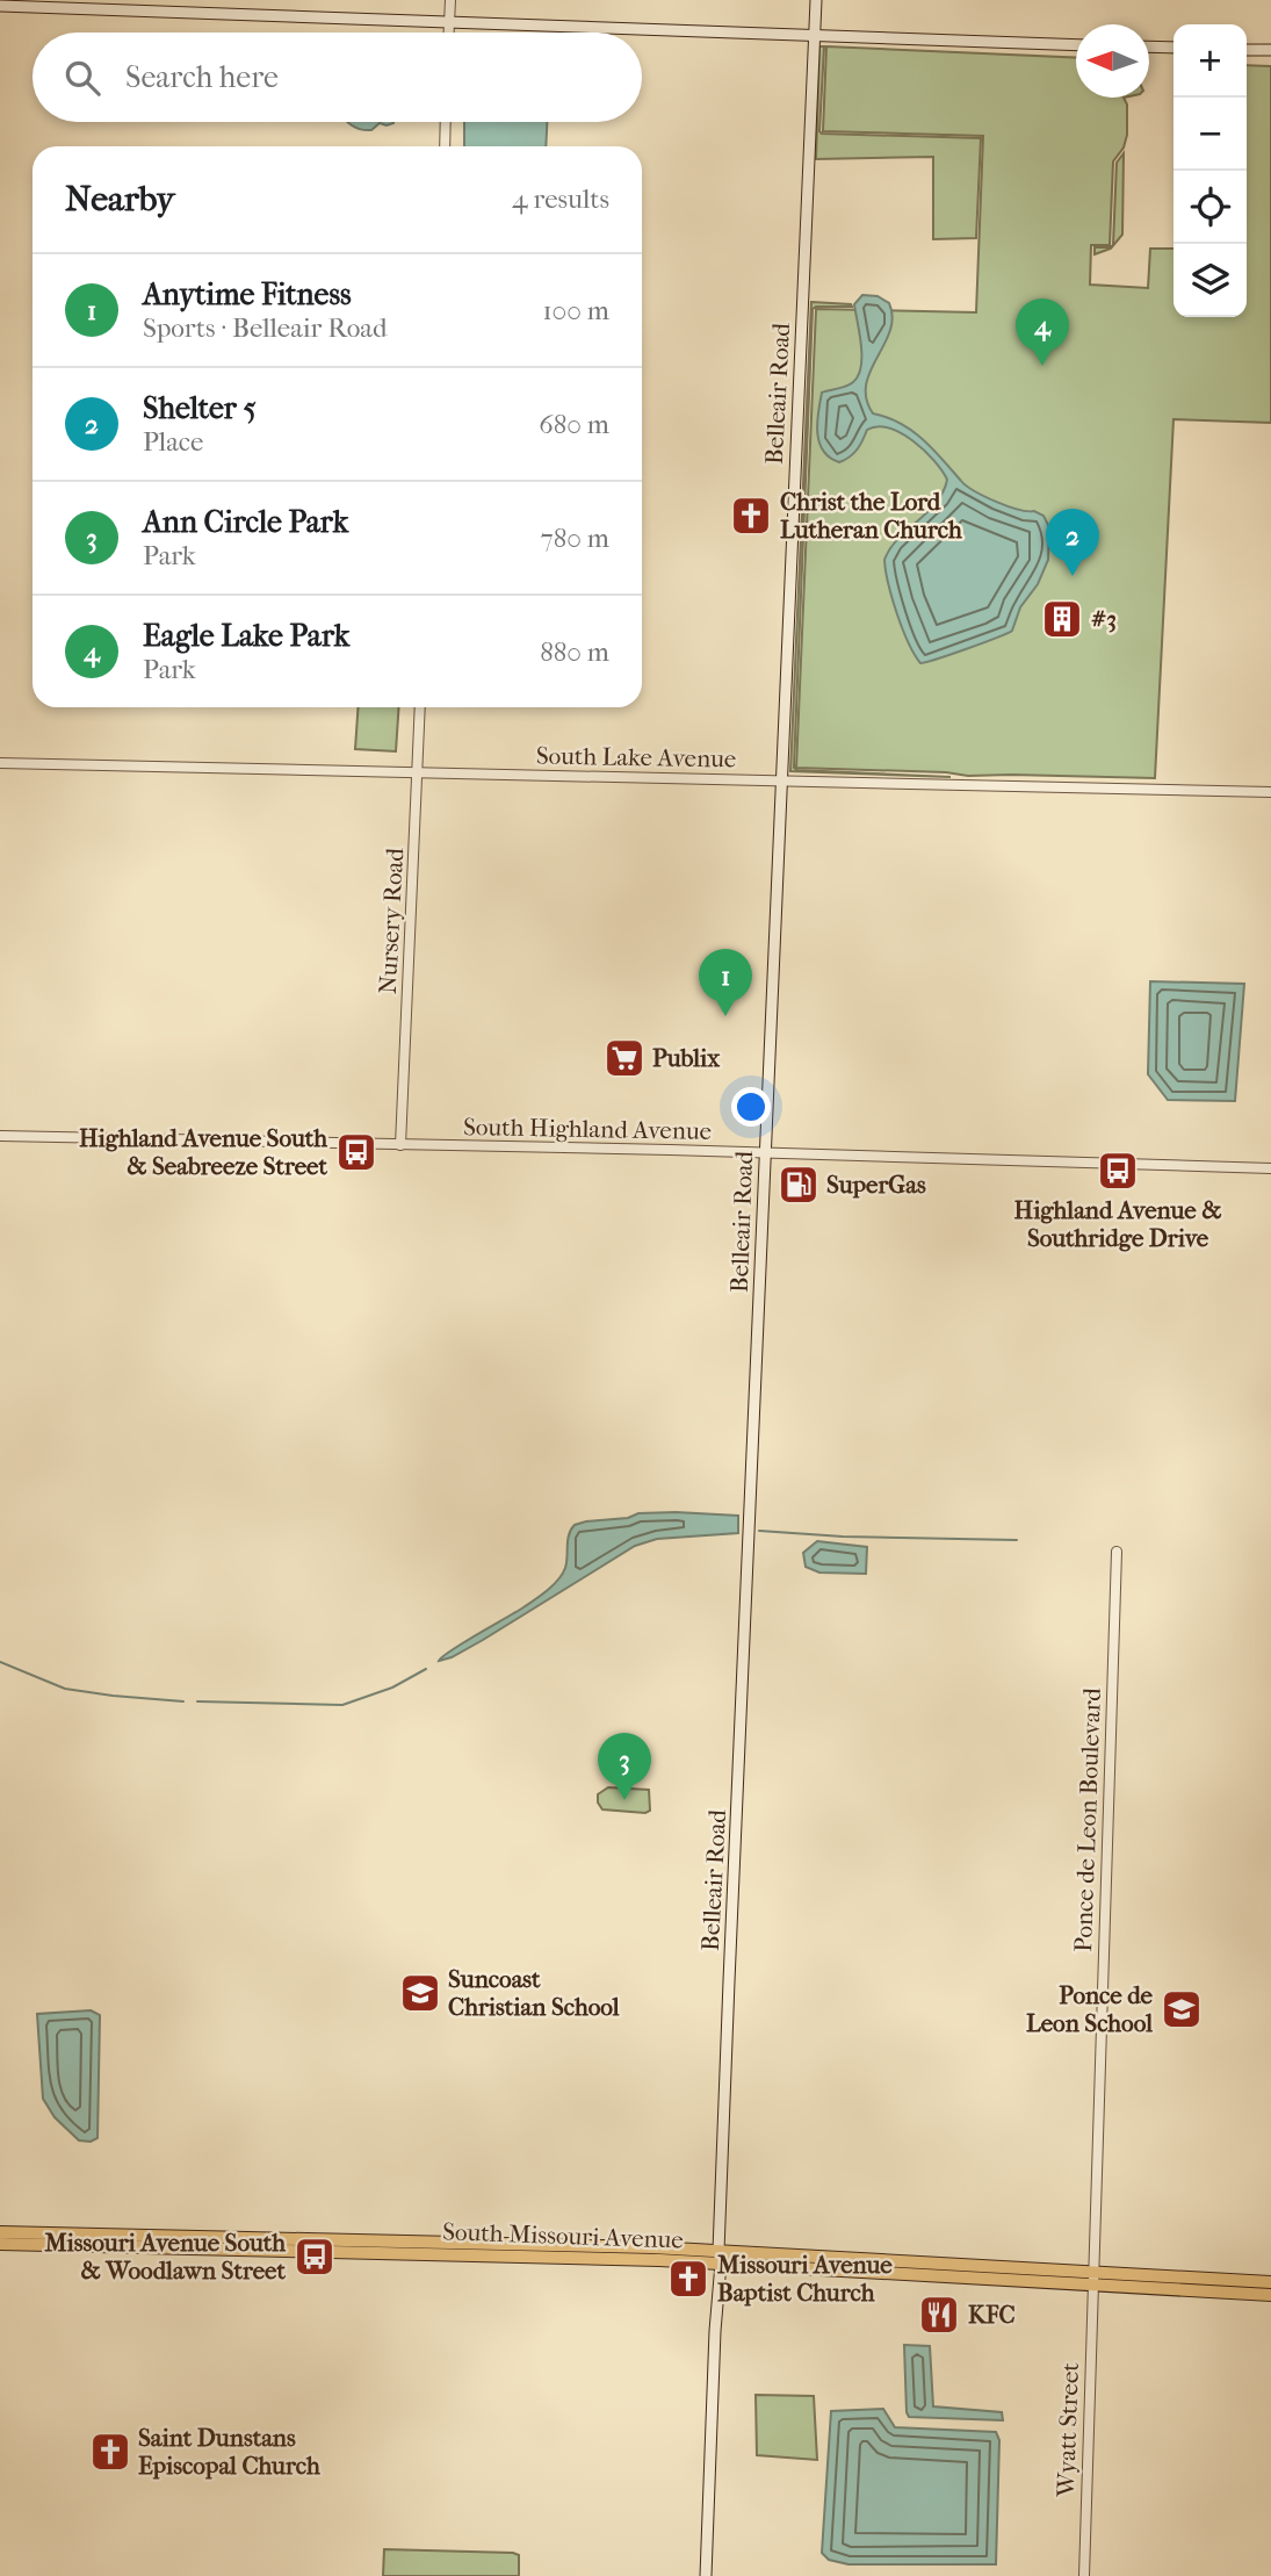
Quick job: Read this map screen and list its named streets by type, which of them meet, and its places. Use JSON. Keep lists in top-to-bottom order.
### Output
{
  "streets": {
    "main road": ["Belleair Road", "South Missouri Avenue"],
    "street": [
      "South Lake Avenue",
      "Nursery Road",
      "South Highland Avenue",
      "Ponce de Leon Boulevard",
      "Wyatt Street"
    ]
  },
  "crossings": [
    ["Belleair Road", "South Lake Avenue"],
    ["Belleair Road", "South Highland Avenue"],
    ["Belleair Road", "South Missouri Avenue"],
    ["South Lake Avenue", "Nursery Road"],
    ["Nursery Road", "South Highland Avenue"],
    ["Ponce de Leon Boulevard", "South Missouri Avenue"],
    ["Ponce de Leon Boulevard", "Wyatt Street"],
    ["South Missouri Avenue", "Wyatt Street"]
  ],
  "places": {
    "church": ["Christ the Lord Lutheran Church", "Missouri Avenue Baptist Church", "Saint Dunstans Episcopal Church"],
    "building": ["#3"],
    "supermarket": ["Publix"],
    "bus stop": ["Highland Avenue South & Seabreeze Street", "Highland Avenue & Southridge Drive", "Missouri Avenue South & Woodlawn Street"],
    "fuel station": ["SuperGas"],
    "school or university": ["Suncoast Christian School", "Ponce de Leon School"],
    "restaurant": ["KFC"]
  },
  "north": "left",
  "page": {
    "map_buttons": ["+", "−"],
    "search": "Search here",
    "heading": ["Nearby", "4 results"],
    "list": [
      {
        "mark": "1",
        "name": "Anytime Fitness",
        "note": "Sports · Belleair Road",
        "value": "100 m"
      },
      {
        "mark": "2",
        "name": "Shelter 5",
        "note": "Place",
        "value": "680 m"
      },
      {
        "mark": "3",
        "name": "Ann Circle Park",
        "note": "Park",
        "value": "780 m"
      },
      {
        "mark": "4",
        "name": "Eagle Lake Park",
        "note": "Park",
        "value": "880 m"
      }
    ],
    "pins": [
      "4",
      "2",
      "1",
      "3"
    ]
  }
}
